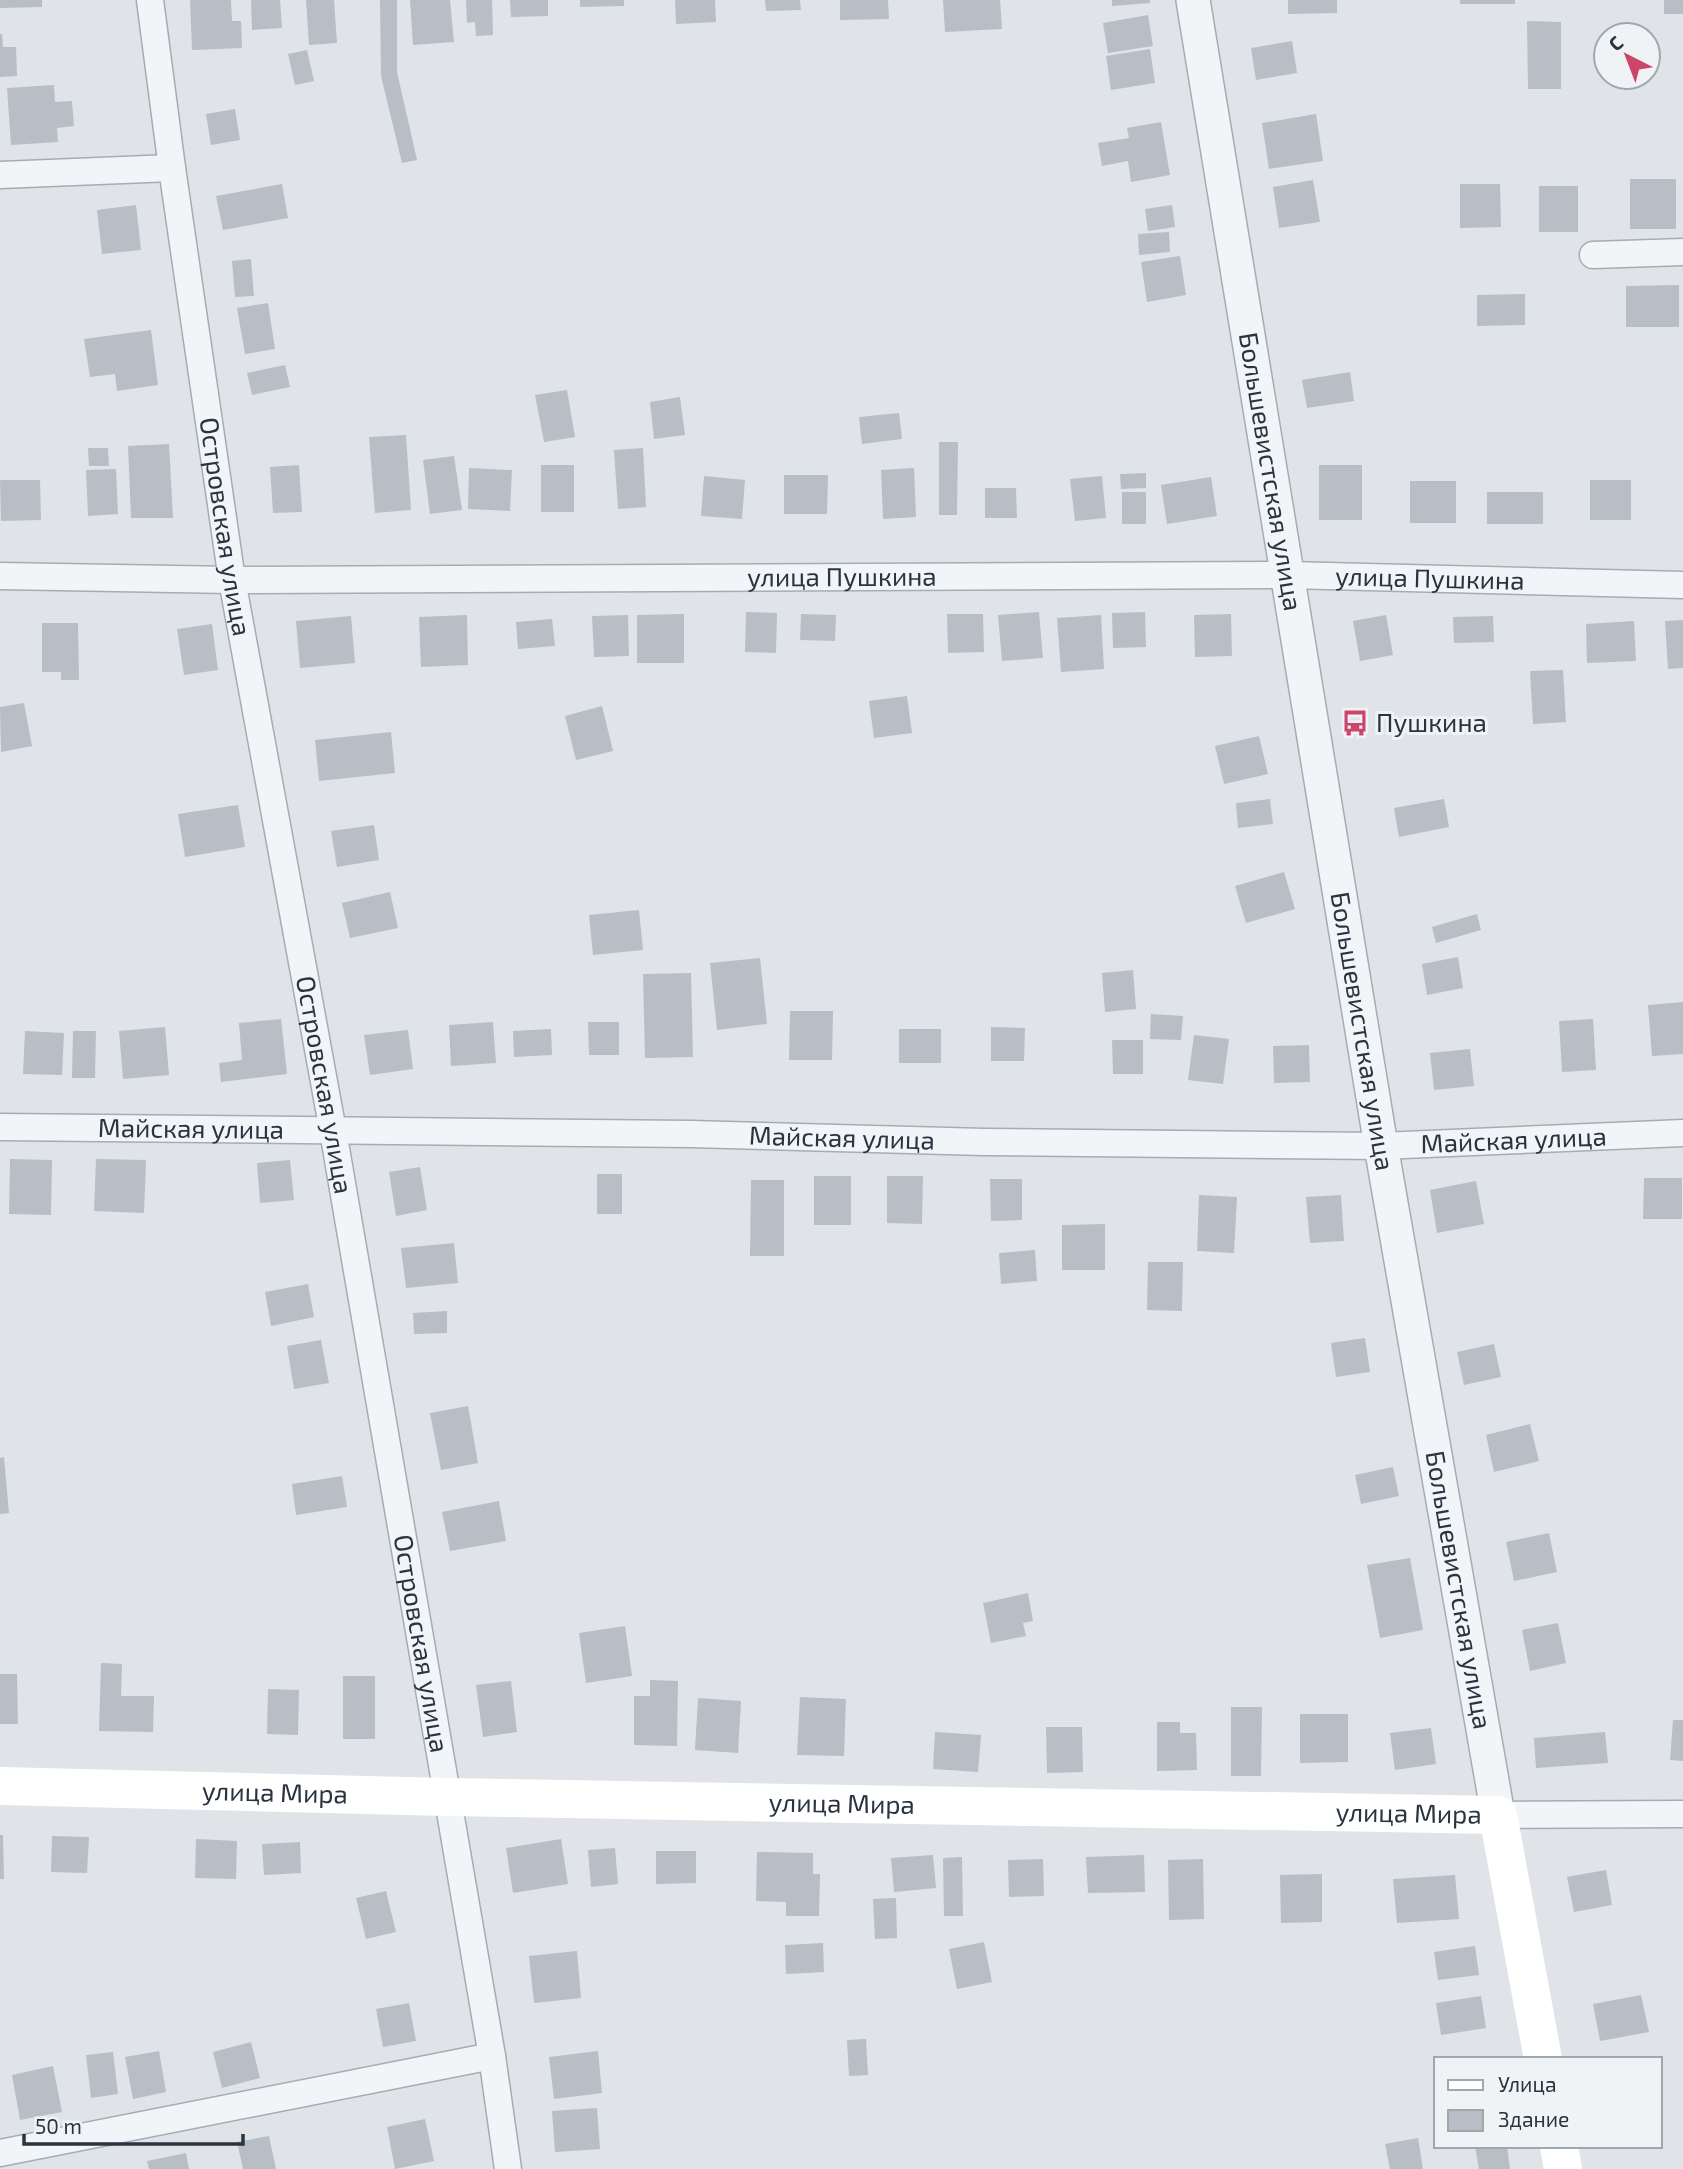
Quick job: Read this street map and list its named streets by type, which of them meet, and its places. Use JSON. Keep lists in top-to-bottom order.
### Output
{
  "streets": {
    "main road": ["Большевистская улица", "улица Мира"],
    "street": ["Островская улица", "улица Пушкина", "Майская улица"]
  },
  "crossings": [
    ["Большевистская улица", "улица Пушкина"],
    ["Большевистская улица", "Майская улица"],
    ["Большевистская улица", "улица Мира"],
    ["Островская улица", "улица Пушкина"],
    ["Островская улица", "Майская улица"],
    ["Островская улица", "улица Мира"]
  ],
  "places": {
    "bus stop": ["Пушкина"]
  },
  "legend": ["Улица", "Здание"],
  "scale_bar": "50 m",
  "north": "top left"
}
